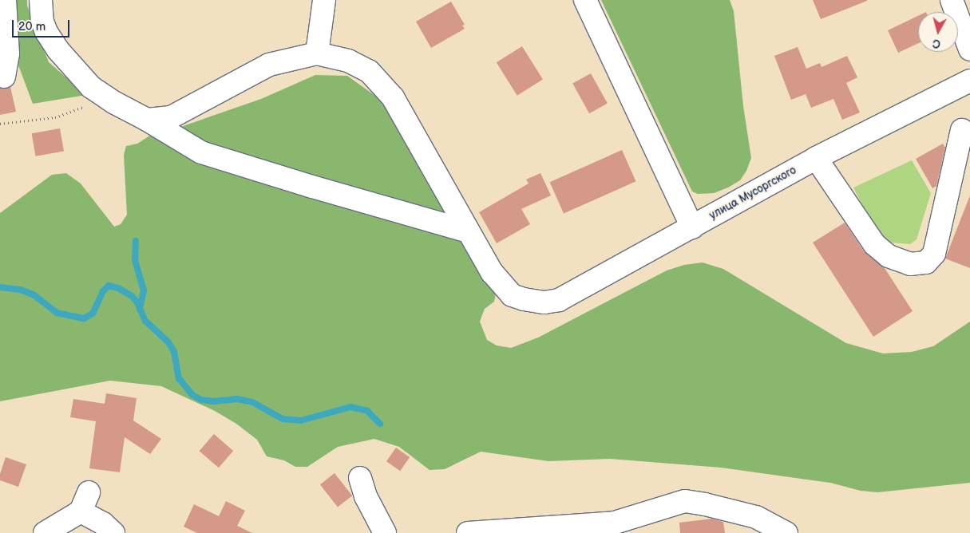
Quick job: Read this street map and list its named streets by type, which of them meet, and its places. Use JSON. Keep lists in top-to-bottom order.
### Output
{
  "streets": {
    "street": ["улица Мусоргского"]
  },
  "scale_bar": "20 m",
  "north": "bottom"
}
